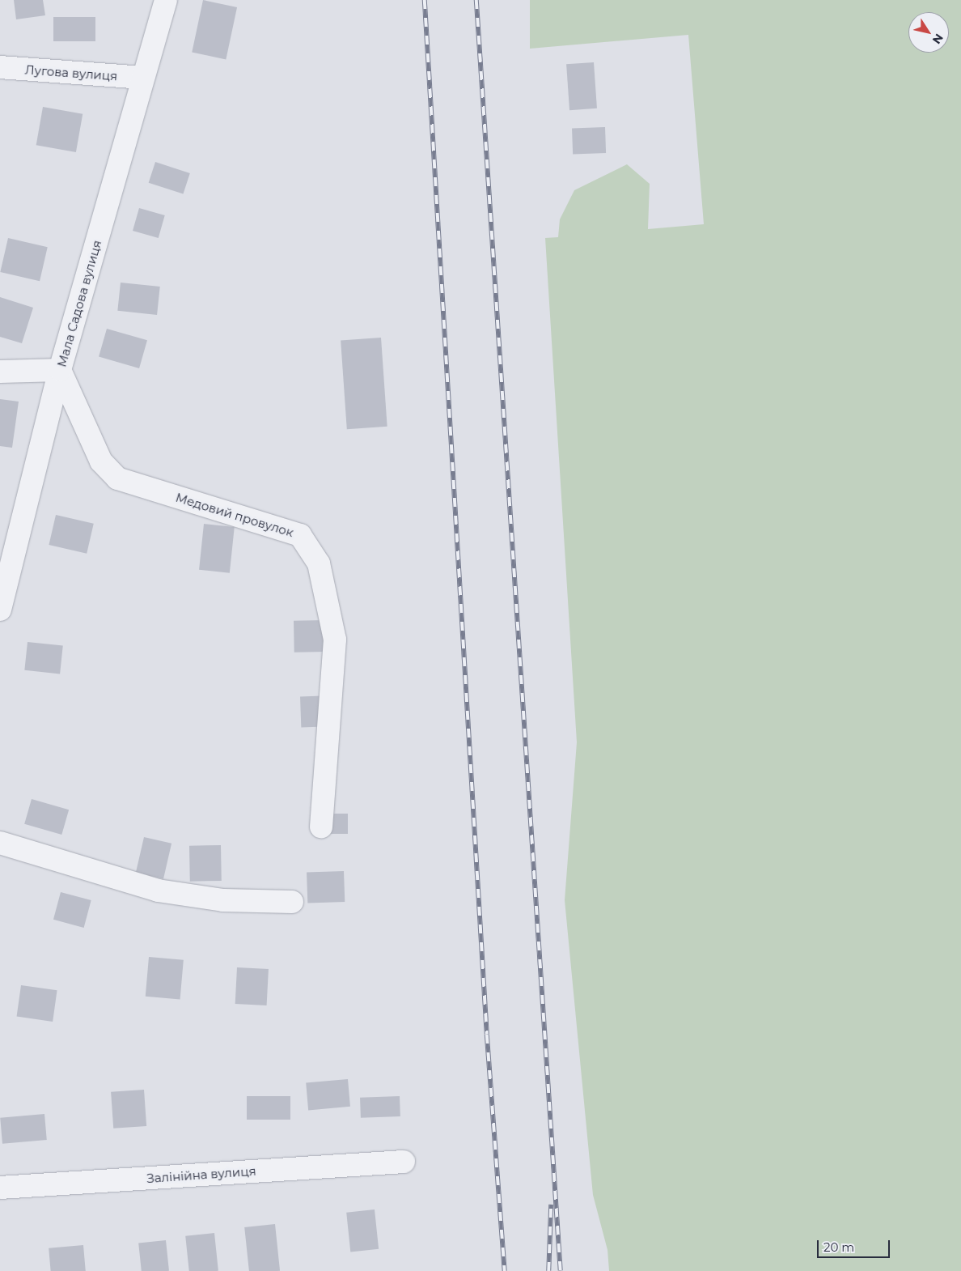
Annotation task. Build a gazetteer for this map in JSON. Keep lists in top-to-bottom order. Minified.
{"streets":{"street":["Лугова вулиця","Мала Садова вулиця","Медовий провулок","Залінійна вулиця"]},"crossings":[["Лугова вулиця","Мала Садова вулиця"],["Мала Садова вулиця","Медовий провулок"]],"scale_bar":"20 m","north":"bottom right"}
